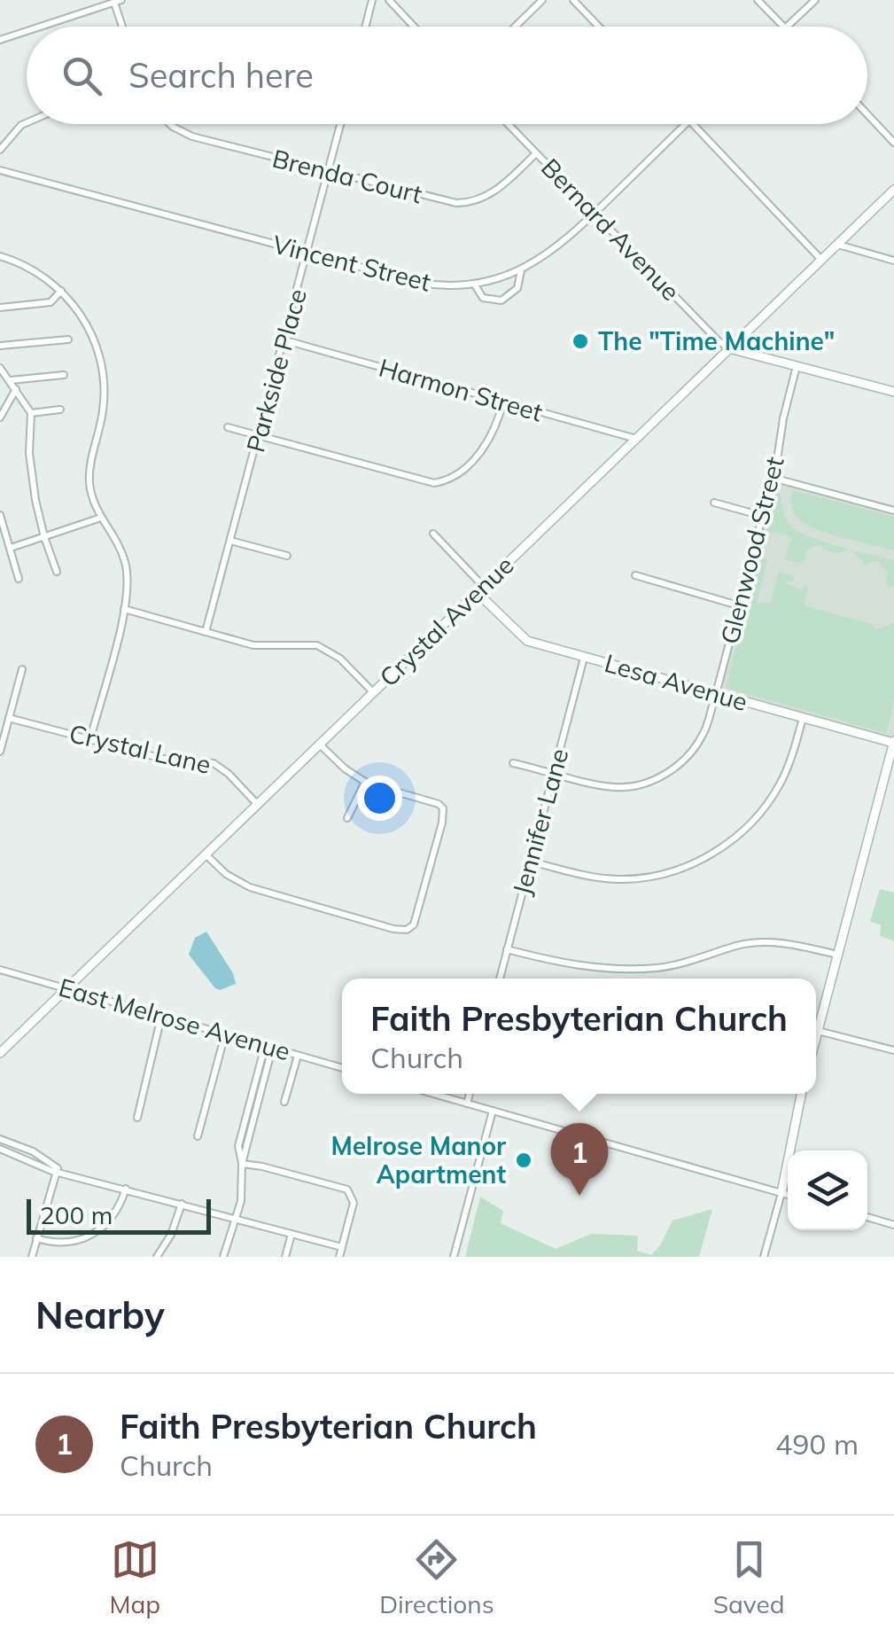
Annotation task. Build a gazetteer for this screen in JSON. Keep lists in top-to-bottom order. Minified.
{"streets":{"street":["Brenda Court","Bernard Avenue","Vincent Street","Parkside Place","Harmon Street","Glenwood Street","Crystal Avenue","Lesa Avenue","Crystal Lane","Jennifer Lane","East Melrose Avenue"]},"crossings":[["Brenda Court","Bernard Avenue"],["Brenda Court","Parkside Place"],["Bernard Avenue","Vincent Street"],["Bernard Avenue","Crystal Avenue"],["Vincent Street","Parkside Place"],["Parkside Place","Harmon Street"],["Harmon Street","Crystal Avenue"],["Glenwood Street","Lesa Avenue"],["Glenwood Street","Jennifer Lane"],["Crystal Avenue","Lesa Avenue"],["Crystal Avenue","Crystal Lane"],["Crystal Avenue","East Melrose Avenue"],["Lesa Avenue","Jennifer Lane"]],"places":["The \"Time Machine\"","Melrose Manor Apartment"],"scale_bar":"200 m","page":{"search":"Search here","popup":["Faith Presbyterian Church","Church"],"pins":"1","scale":"200 m","heading":"Nearby","list":[{"mark":"1","name":"Faith Presbyterian Church","note":"Church","value":"490 m"}],"nav":["Map","Directions","Saved"]}}
